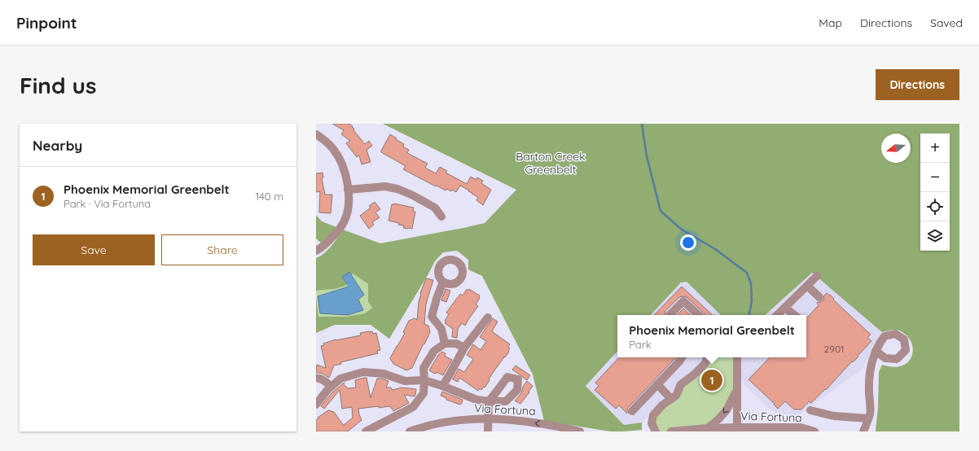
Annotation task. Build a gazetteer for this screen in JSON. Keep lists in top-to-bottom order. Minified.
{"streets":{"street":["Via Fortuna"]},"parks":["Barton Creek Greenbelt"],"house_numbers":["2901"],"north":"left","page":{"header":"Pinpoint","nav":["Map","Directions","Saved"],"buttons":["Directions",["Save","Share"]],"title":"Find us","heading":"Nearby","map_buttons":["+","−"],"list":[{"mark":"1","name":"Phoenix Memorial Greenbelt","note":"Park · Via Fortuna","value":"140 m"}],"popup":["Phoenix Memorial Greenbelt","Park"],"pins":"1"}}
